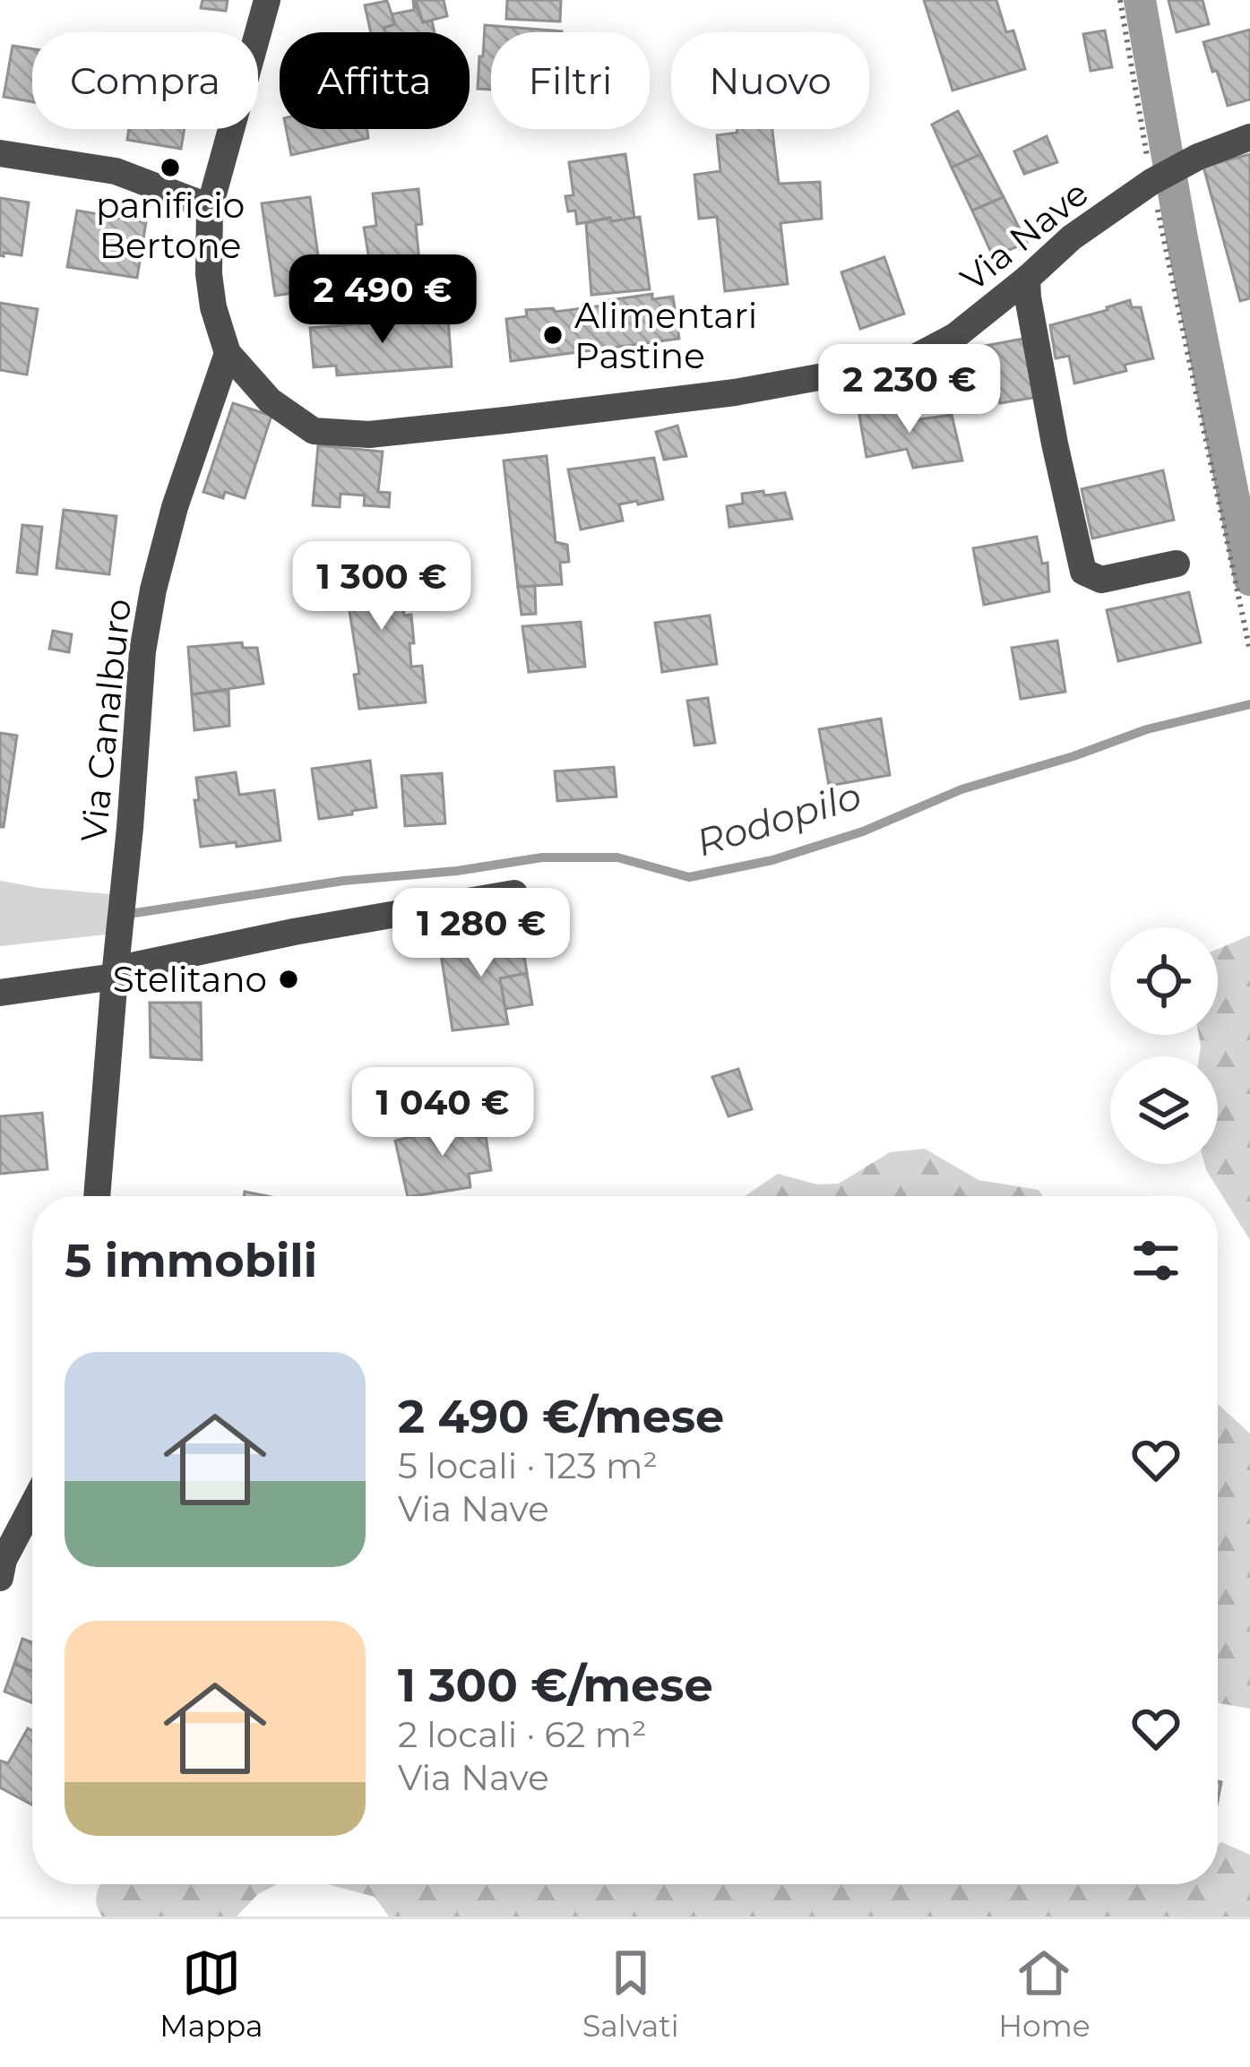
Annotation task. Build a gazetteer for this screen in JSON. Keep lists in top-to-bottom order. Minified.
{"streets":{"street":["Via Nave","Via Canalburo"]},"crossings":[["Via Nave","Via Canalburo"]],"water":["Rodopilo"],"places":["panificio Bertone","Alimentari Pastine","Stelitano"],"page":{"chip":["Compra","Affitta","Filtri","Nuovo"],"price":["2 490 €","2 230 €","1 300 €","1 280 €","1 040 €"],"heading":"5 immobili","list":[{"name":"2 490 €/mese","note":"5 locali · 123 m² · Via Nave"},{"name":"1 300 €/mese","note":"2 locali · 62 m² · Via Nave"}],"tabs":["Mappa","Salvati","Home"]}}
